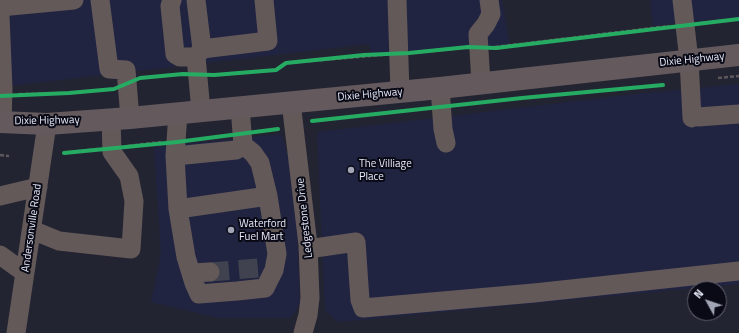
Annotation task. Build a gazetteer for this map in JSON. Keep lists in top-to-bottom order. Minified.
{"streets":{"main road":["Dixie Highway"],"street":["Ledgestone Drive","Andersonville Road"]},"crossings":[["Dixie Highway","Ledgestone Drive"],["Dixie Highway","Andersonville Road"]],"places":["The Villiage Place","Waterford Fuel Mart"],"north":"top left"}
